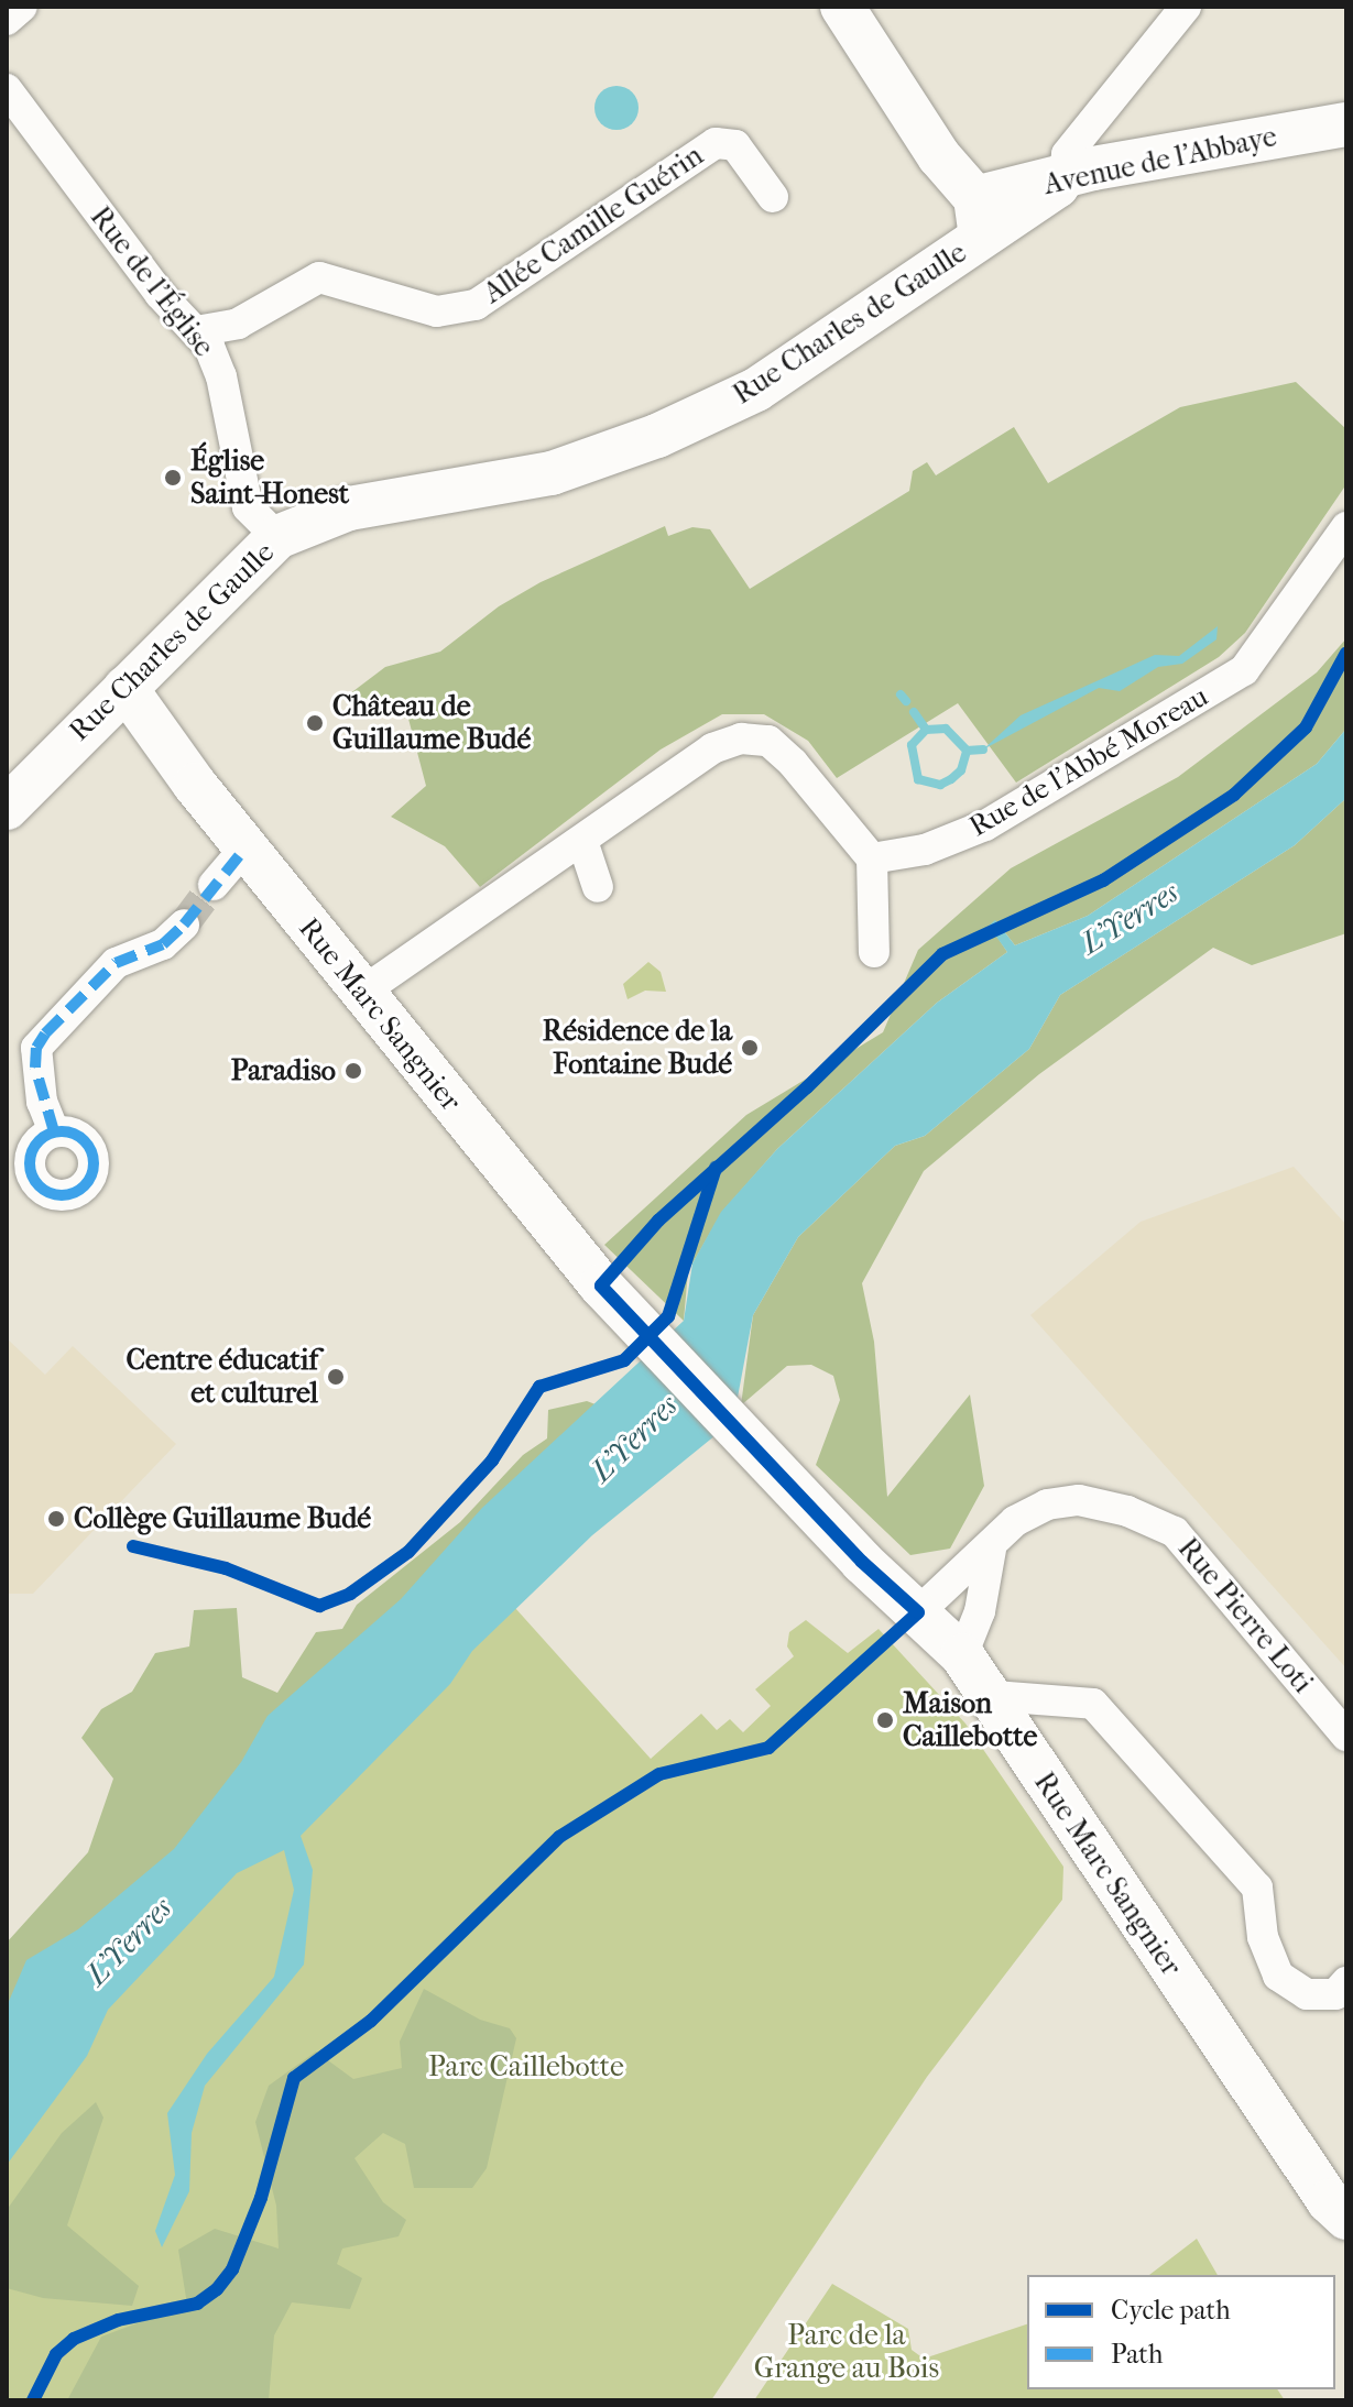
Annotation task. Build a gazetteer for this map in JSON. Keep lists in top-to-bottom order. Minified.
{"streets":{"street":["Avenue de l'Abbaye","Allée Camille Guérin","Rue de l'Église","Rue Charles de Gaulle","Rue de l'Abbé Moreau","Rue Marc Sangnier","Rue Pierre Loti"]},"crossings":[["Avenue de l'Abbaye","Rue Charles de Gaulle"],["Allée Camille Guérin","Rue de l'Église"],["Rue de l'Église","Rue Charles de Gaulle"],["Rue Charles de Gaulle","Rue Marc Sangnier"],["Rue Marc Sangnier","Rue Pierre Loti"]],"water":["L'Yerres"],"parks":["Parc Caillebotte","Parc de la Grange au Bois"],"places":["Église Saint-Honest","Château de Guillaume Budé","Résidence de la Fontaine Budé","Paradiso","Centre éducatif et culturel","Collège Guillaume Budé","Maison Caillebotte"],"legend":["Cycle path","Path"]}
